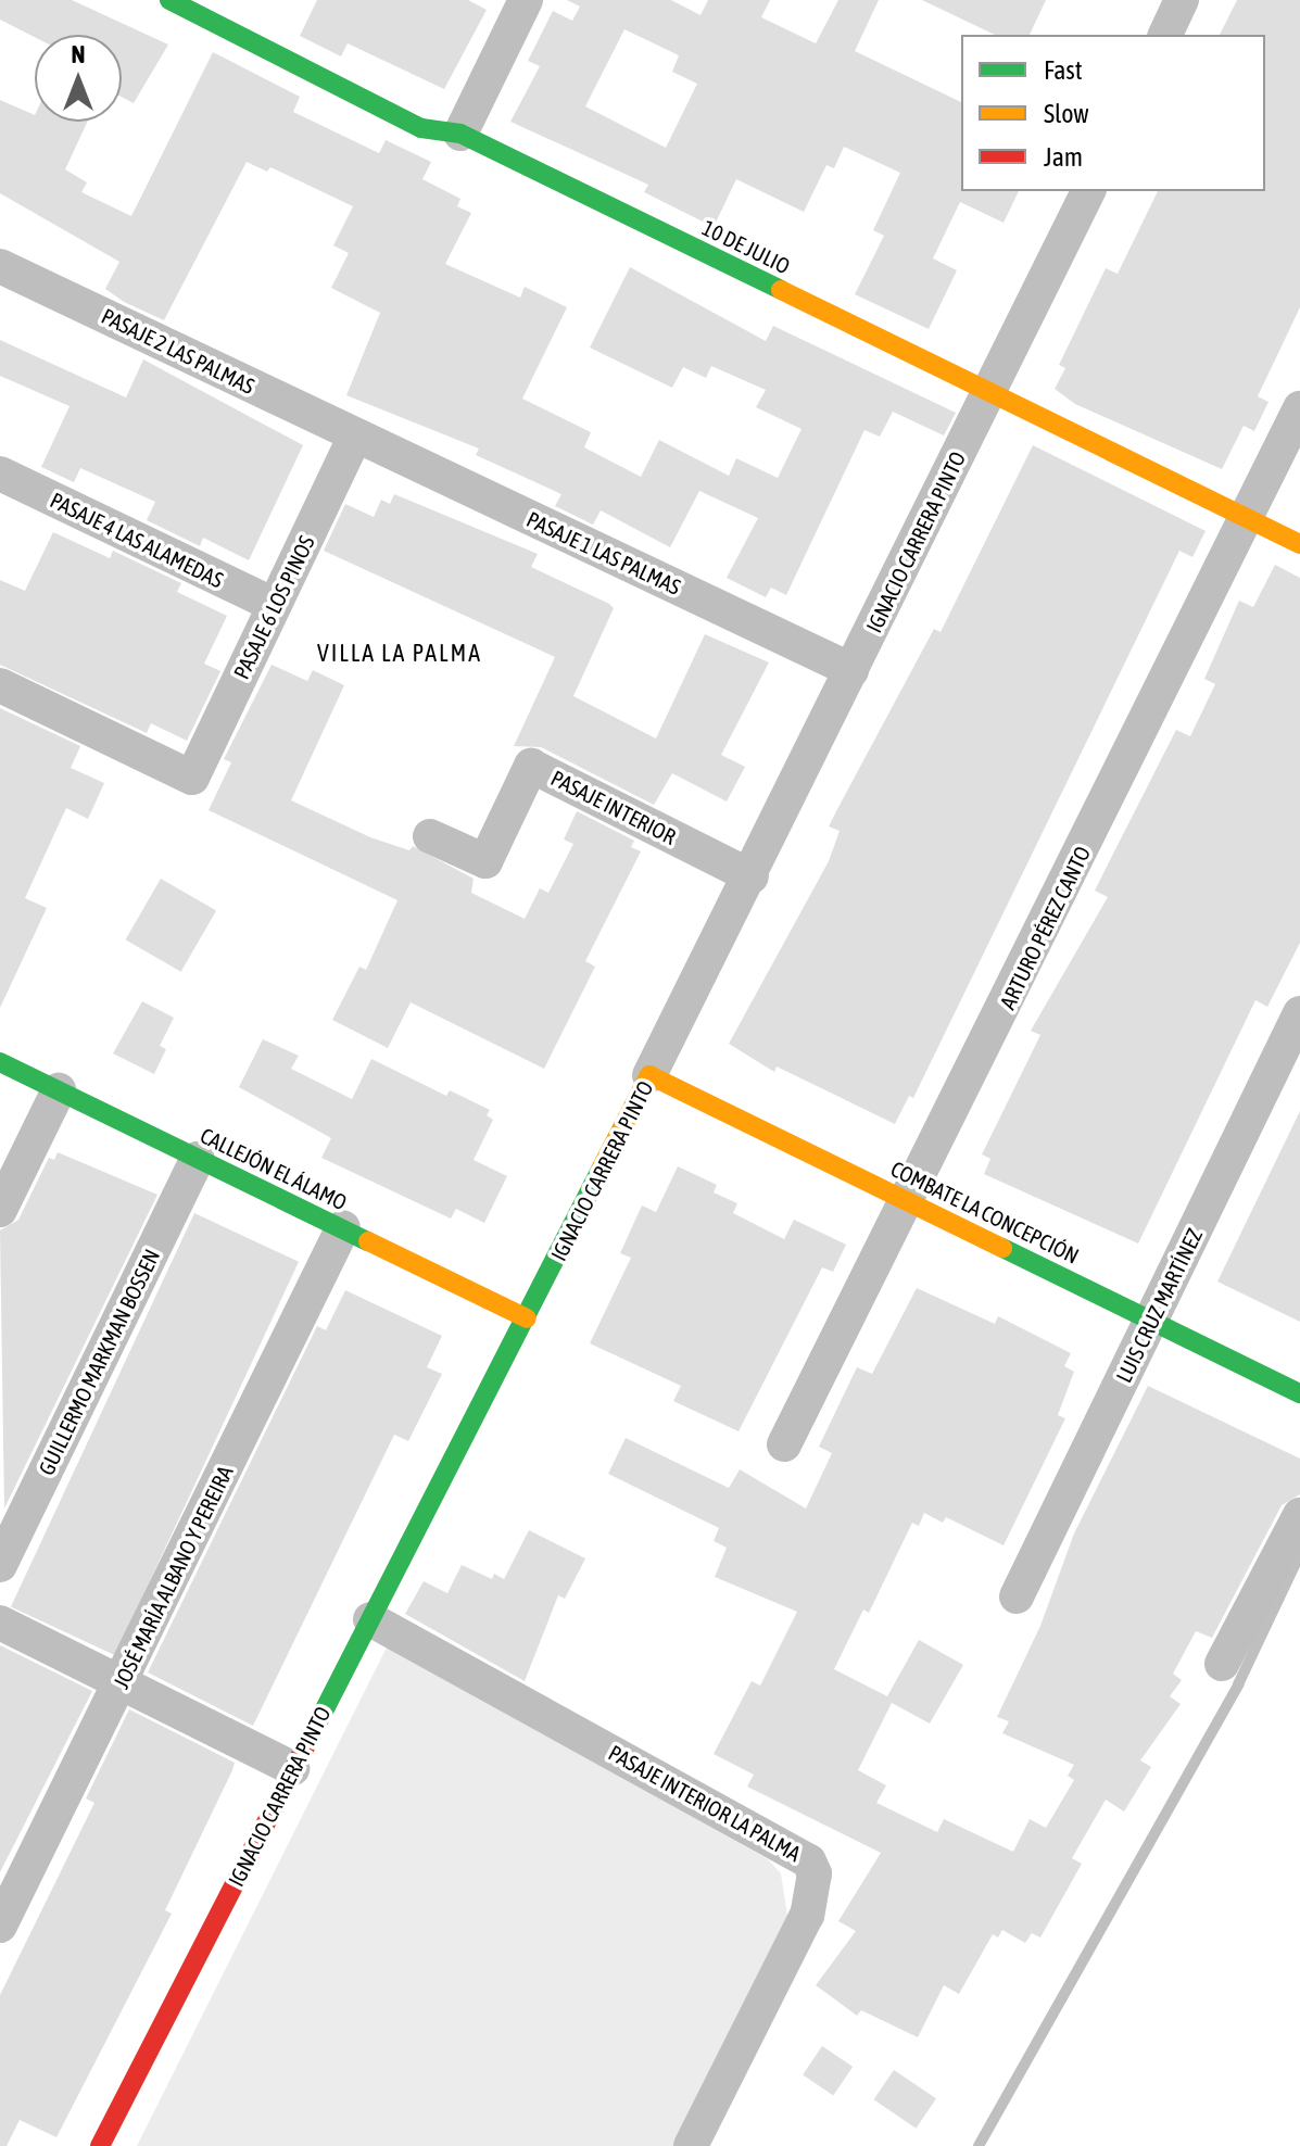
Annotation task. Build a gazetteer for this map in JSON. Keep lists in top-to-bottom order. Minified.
{"streets":{"street":["10 DE JULIO","PASAJE 2 LAS PALMAS","PASAJE 4 LAS ALAMEDAS","IGNACIO CARRERA PINTO","PASAJE 1 LAS PALMAS","PASAJE 6 LOS PINOS","PASAJE INTERIOR","ARTURO PÉREZ CANTO","CALLEJÓN EL ÁLAMO","COMBATE LA CONCEPCIÓN","LUIS CRUZ MARTÍNEZ","GUILLERMO MARKMAN BOSSEN","JOSÉ MARÍA ALBANO Y PEREIRA","PASAJE INTERIOR LA PALMA"]},"crossings":[["10 DE JULIO","IGNACIO CARRERA PINTO"],["10 DE JULIO","ARTURO PÉREZ CANTO"],["PASAJE 2 LAS PALMAS","PASAJE 1 LAS PALMAS"],["PASAJE 2 LAS PALMAS","PASAJE 6 LOS PINOS"],["PASAJE 4 LAS ALAMEDAS","PASAJE 6 LOS PINOS"],["IGNACIO CARRERA PINTO","PASAJE 1 LAS PALMAS"],["IGNACIO CARRERA PINTO","PASAJE INTERIOR"],["IGNACIO CARRERA PINTO","CALLEJÓN EL ÁLAMO"],["IGNACIO CARRERA PINTO","COMBATE LA CONCEPCIÓN"],["IGNACIO CARRERA PINTO","PASAJE INTERIOR LA PALMA"],["PASAJE 1 LAS PALMAS","PASAJE 6 LOS PINOS"],["ARTURO PÉREZ CANTO","COMBATE LA CONCEPCIÓN"],["CALLEJÓN EL ÁLAMO","GUILLERMO MARKMAN BOSSEN"],["CALLEJÓN EL ÁLAMO","JOSÉ MARÍA ALBANO Y PEREIRA"],["COMBATE LA CONCEPCIÓN","LUIS CRUZ MARTÍNEZ"]],"districts":["VILLA LA PALMA"],"legend":["Fast","Slow","Jam"],"north":"top"}
